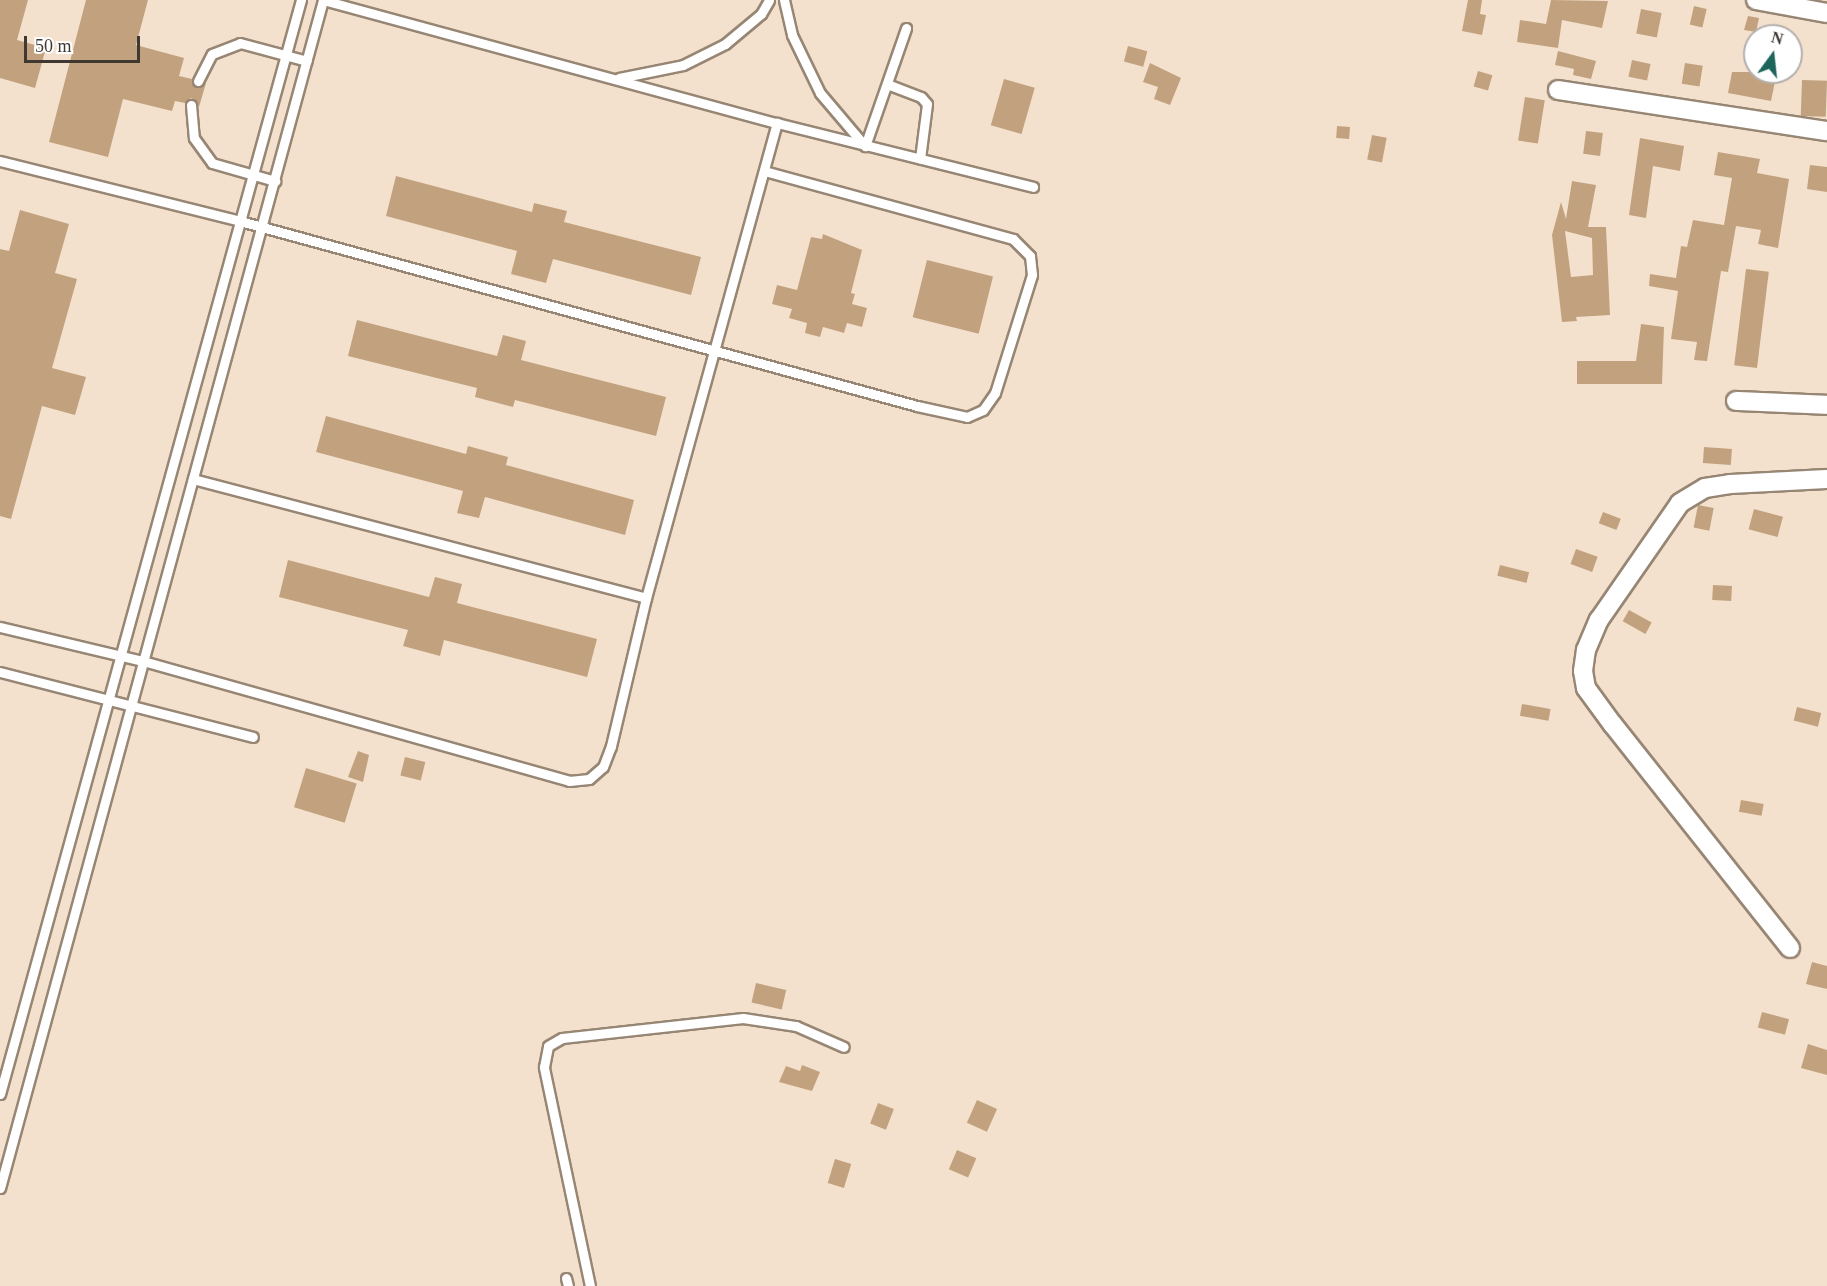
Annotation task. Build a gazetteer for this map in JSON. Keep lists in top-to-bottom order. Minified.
{"scale_bar":"50 m","north":"top"}
